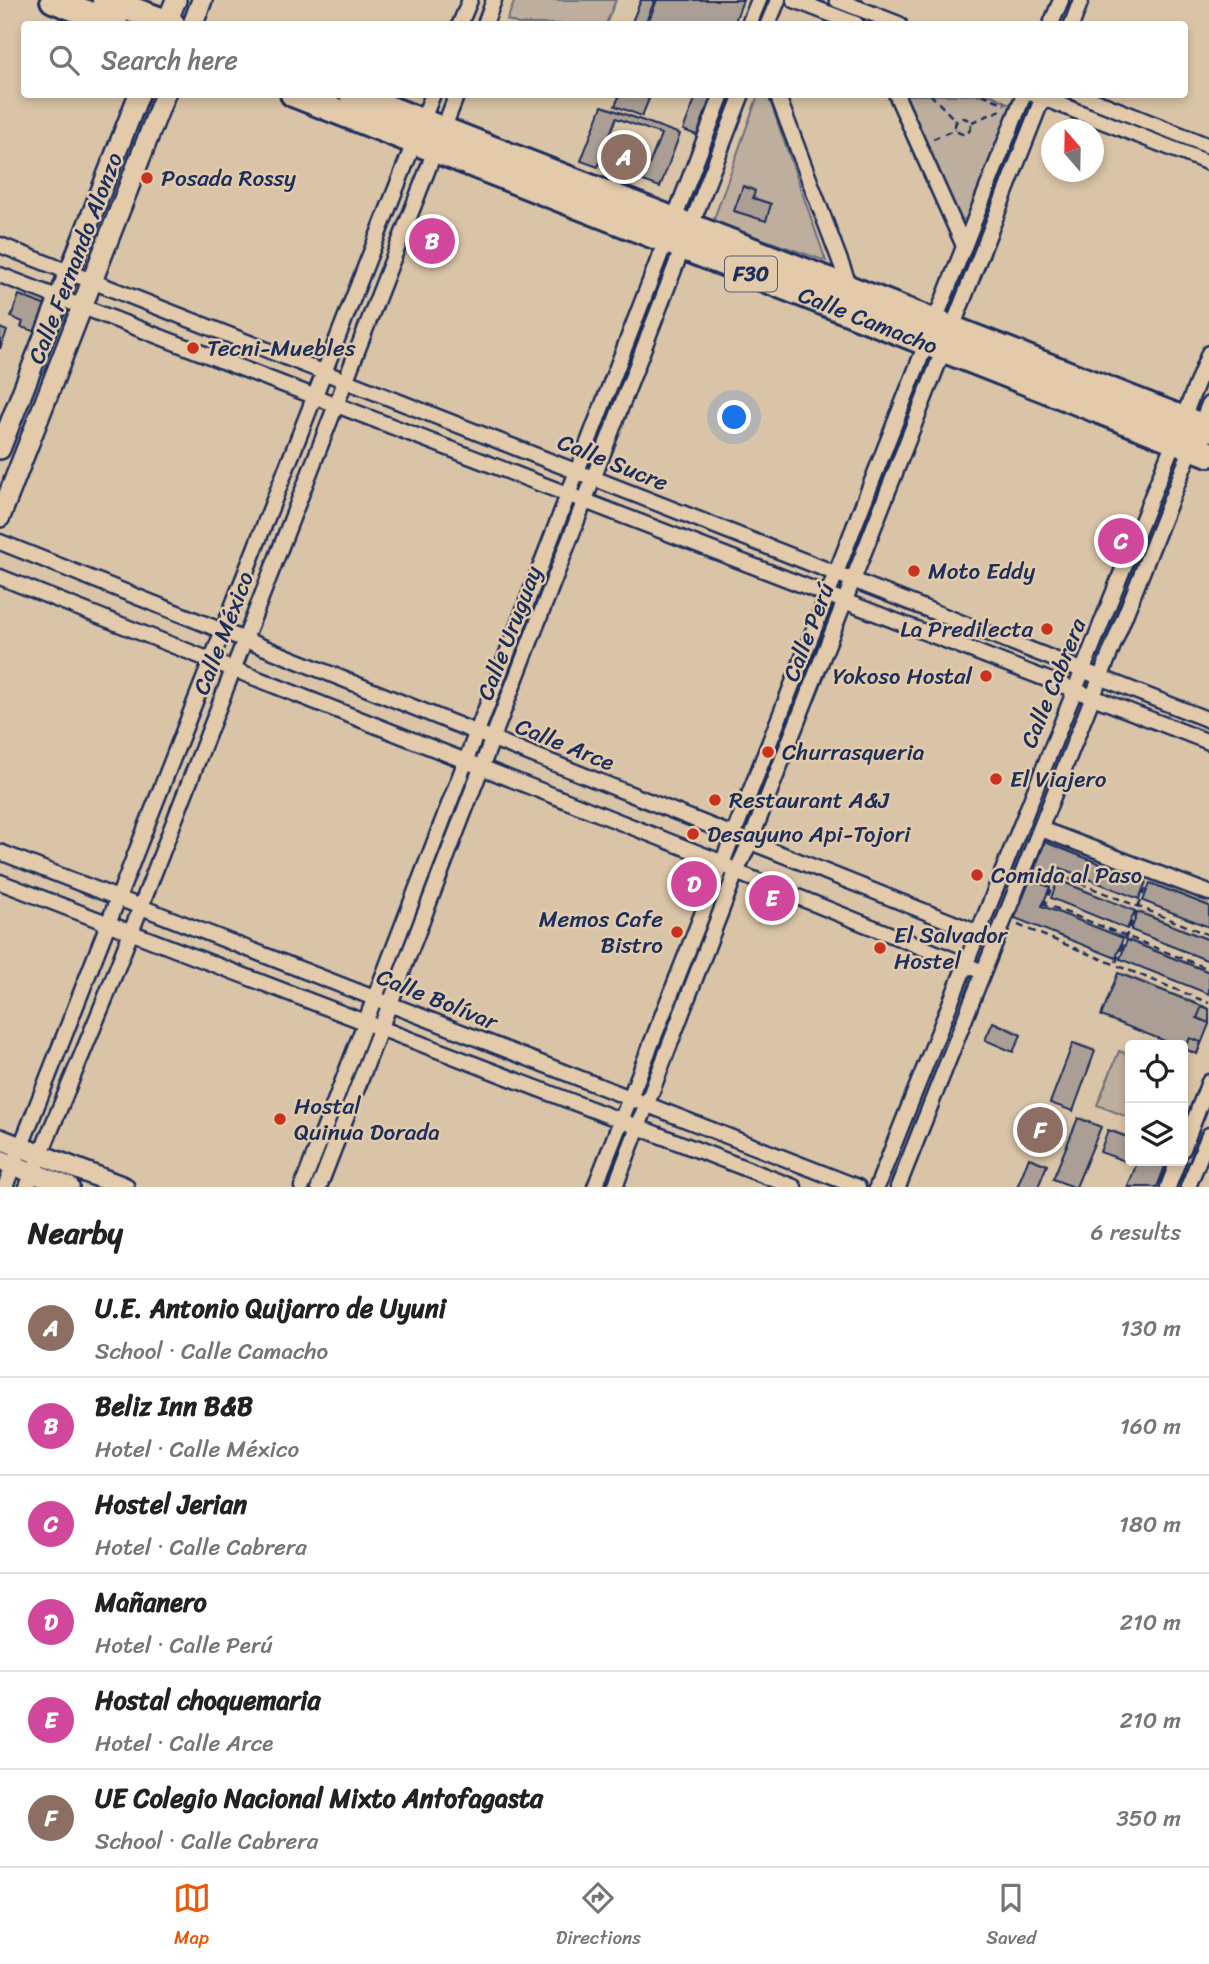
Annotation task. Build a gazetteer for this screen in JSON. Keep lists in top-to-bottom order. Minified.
{"streets":{"highway":["F30","Calle Camacho"],"main road":["Calle Fernando Alonzo"],"street":["Calle Sucre","Calle Perú","Calle México","Calle Uruguay","Calle Cabrera","Calle Arce","Calle Bolívar"]},"crossings":[["Calle Fernando Alonzo","Calle Sucre"],["Calle Camacho","Calle Perú"],["Calle Camacho","Calle México"],["Calle Camacho","Calle Uruguay"],["Calle Camacho","Calle Cabrera"],["Calle Sucre","Calle Perú"],["Calle Sucre","Calle México"],["Calle Sucre","Calle Uruguay"],["Calle Sucre","Calle Cabrera"],["Calle Perú","Calle Arce"],["Calle Perú","Calle Bolívar"],["Calle México","Calle Arce"],["Calle México","Calle Bolívar"],["Calle Uruguay","Calle Arce"],["Calle Uruguay","Calle Bolívar"],["Calle Cabrera","Calle Arce"]],"places":["Posada Rossy","Tecni-Muebles","Moto Eddy","La Predilecta","Yokoso Hostal","Churrasqueria","El Viajero","Restaurant A&J","Desayuno Api-Tojori","Comida al Paso","Memos Cafe Bistro","El Salvador Hostel","Hostal Quinua Dorada"],"north":"top","page":{"search":"Search here","pins":["A","B","C","D","E","F"],"heading":["Nearby","6 results"],"list":[{"mark":"A","name":"U.E. Antonio Quijarro de Uyuni","note":"School · Calle Camacho","value":"130 m"},{"mark":"B","name":"Beliz Inn B&B","note":"Hotel · Calle México","value":"160 m"},{"mark":"C","name":"Hostel Jerian","note":"Hotel · Calle Cabrera","value":"180 m"},{"mark":"D","name":"Mañanero","note":"Hotel · Calle Perú","value":"210 m"},{"mark":"E","name":"Hostal choquemaria","note":"Hotel · Calle Arce","value":"210 m"},{"mark":"F","name":"UE Colegio Nacional Mixto Antofagasta","note":"School · Calle Cabrera","value":"350 m"}],"nav":["Map","Directions","Saved"]}}
